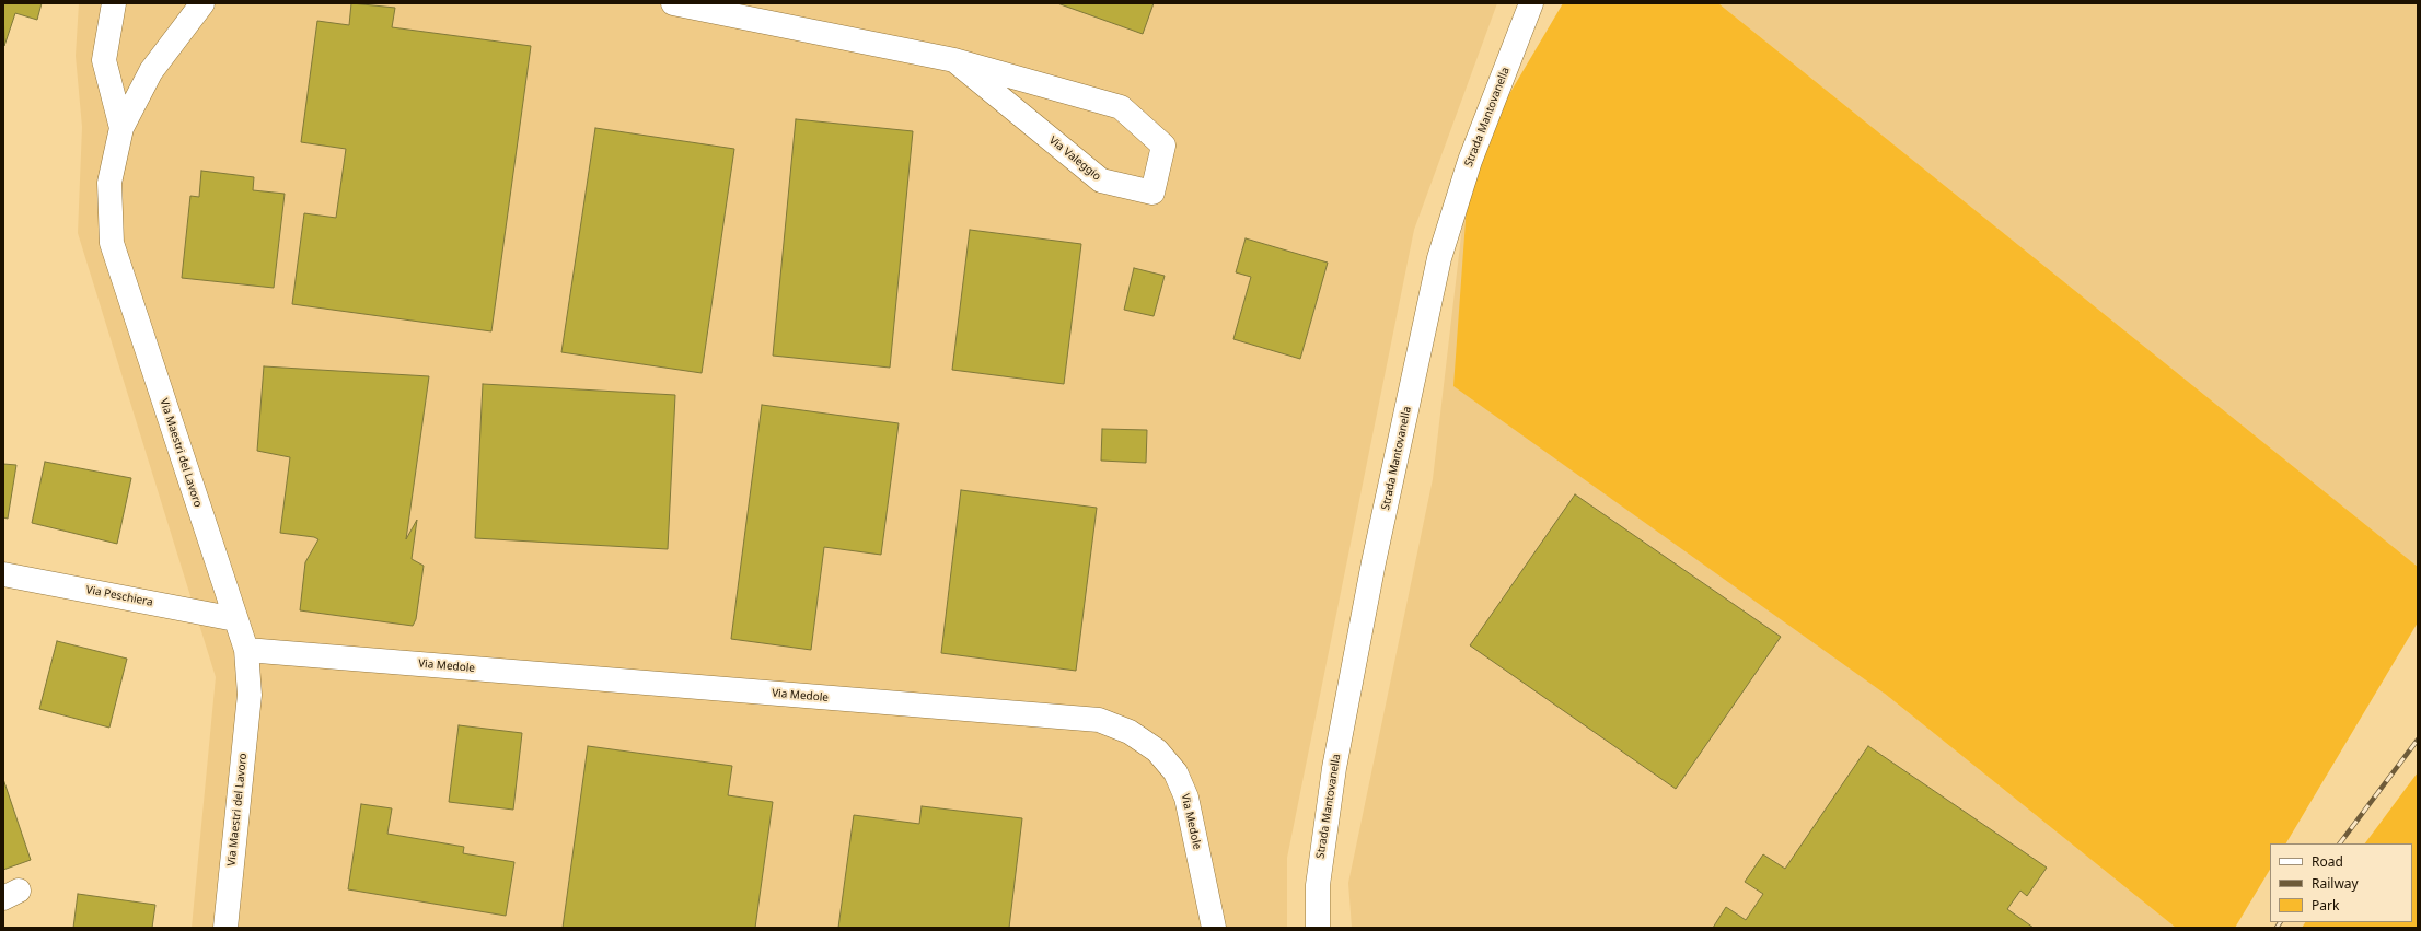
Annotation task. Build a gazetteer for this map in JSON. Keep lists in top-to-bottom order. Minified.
{"streets":{"street":["Strada Mantovanella","Via Valeggio","Via Maestri del Lavoro","Via Peschiera","Via Medole"]},"crossings":[["Via Maestri del Lavoro","Via Peschiera"],["Via Maestri del Lavoro","Via Medole"]],"legend":["Road","Railway","Park"]}
